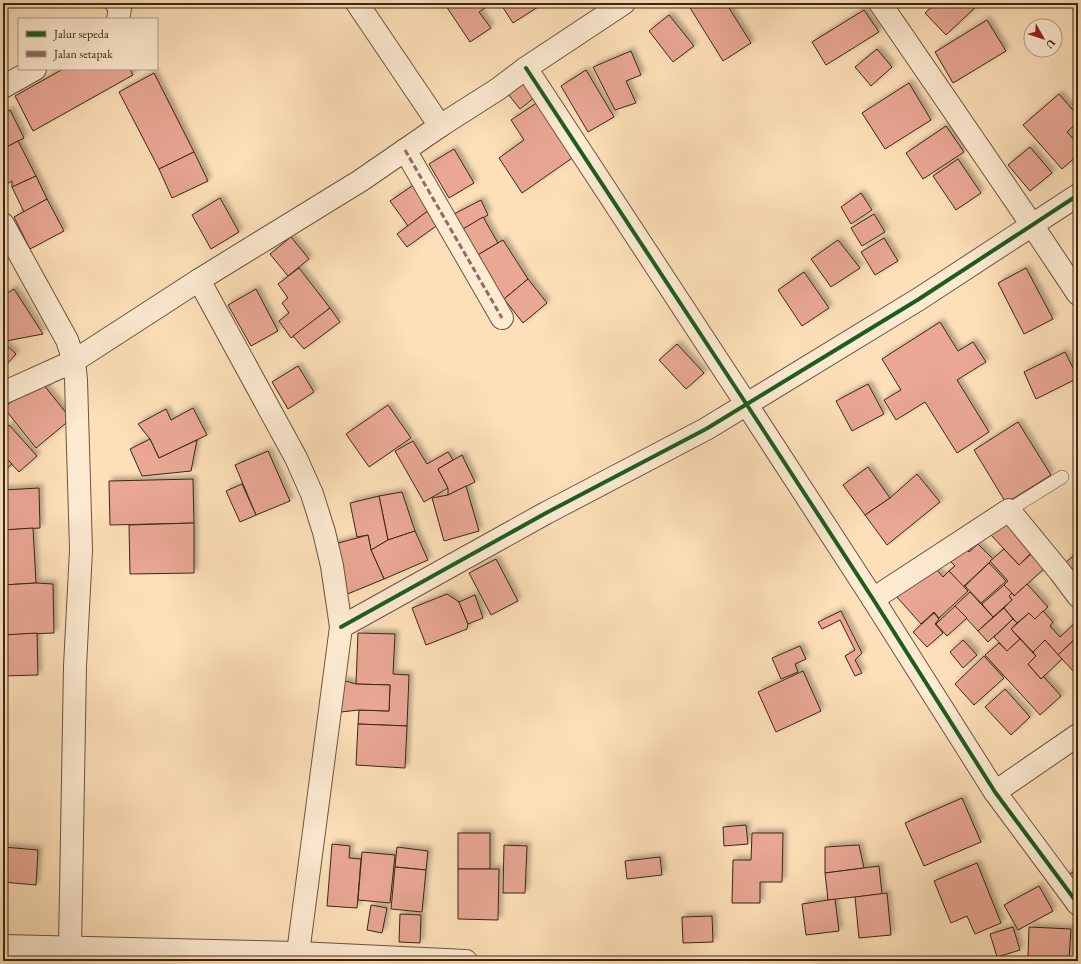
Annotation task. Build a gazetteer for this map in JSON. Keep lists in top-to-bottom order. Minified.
{"legend":["Jalur sepeda","Jalan setapak"],"north":"bottom right"}
